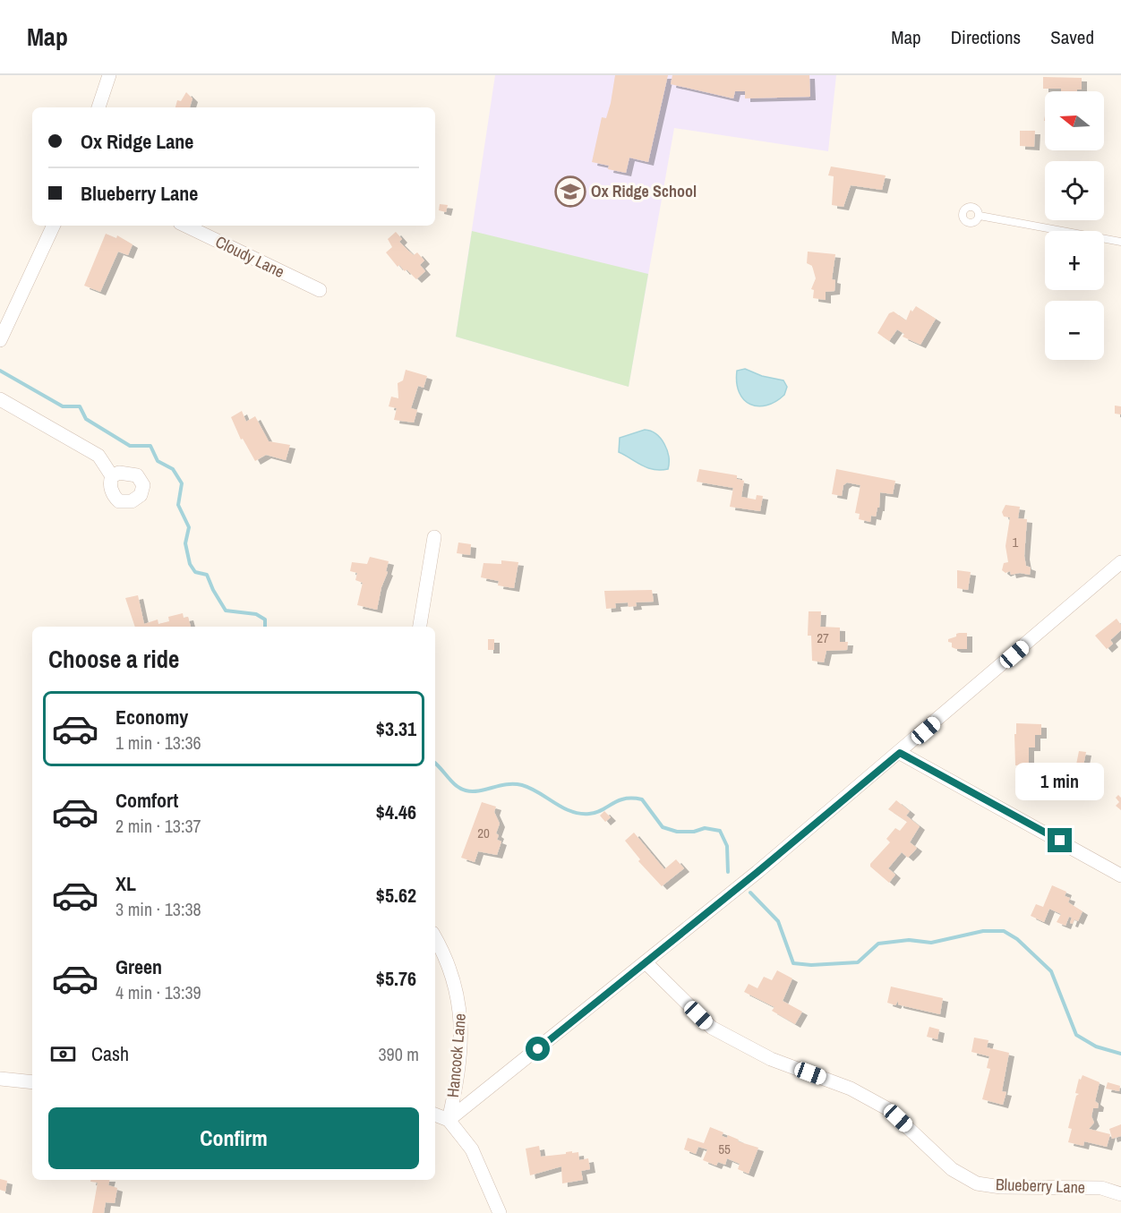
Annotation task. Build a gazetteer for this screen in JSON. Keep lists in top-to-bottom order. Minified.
{"streets":{"street":["Cloudy Lane","Hancock Lane","Blueberry Lane"]},"places":{"school or university":["Ox Ridge School"]},"house_numbers":["1","27","20","55"],"north":"left","page":{"header":"Map","nav":["Map","Directions","Saved"],"map_buttons":["+","−"],"banner":["Ox Ridge Lane","Blueberry Lane"],"heading":"Choose a ride","list":[{"name":"Economy","note":"1 min · 13:36","value":"$3.31"},{"name":"Comfort","note":"2 min · 13:37","value":"$4.46"},{"name":"XL","note":"3 min · 13:38","value":"$5.62"},{"name":"Green","note":"4 min · 13:39","value":"$5.76"}],"bubble":"1 min","pay":["Cash","390 m"],"buttons":"Confirm"}}
